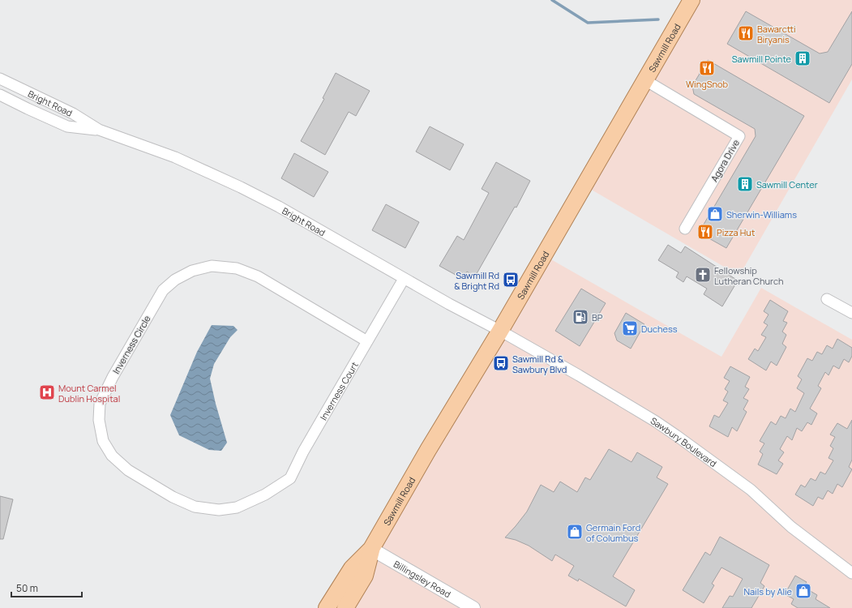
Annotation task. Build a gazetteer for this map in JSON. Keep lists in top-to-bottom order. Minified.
{"streets":{"main road":["Sawmill Road"],"street":["Bright Road","Agora Drive","Inverness Circle","Inverness Court","Sawbury Boulevard","Billingsley Road"]},"crossings":[["Sawmill Road","Bright Road"],["Sawmill Road","Agora Drive"],["Sawmill Road","Sawbury Boulevard"],["Sawmill Road","Billingsley Road"],["Bright Road","Inverness Court"],["Bright Road","Sawbury Boulevard"],["Inverness Circle","Inverness Court"]],"places":{"restaurant":["Bawarctti Biryanis","WingSnob","Pizza Hut"],"building":["Sawmill Pointe","Sawmill Center"],"shop":["Sherwin-Williams","Germain Ford of Columbus","Nails by Alie"],"church":["Fellowship Lutheran Church"],"bus stop":["Sawmill Rd & Bright Rd","Sawmill Rd & Sawbury Blvd"],"fuel station":["BP"],"supermarket":["Duchess"],"hospital":["Mount Carmel Dublin Hospital"]},"scale_bar":"50 m"}
